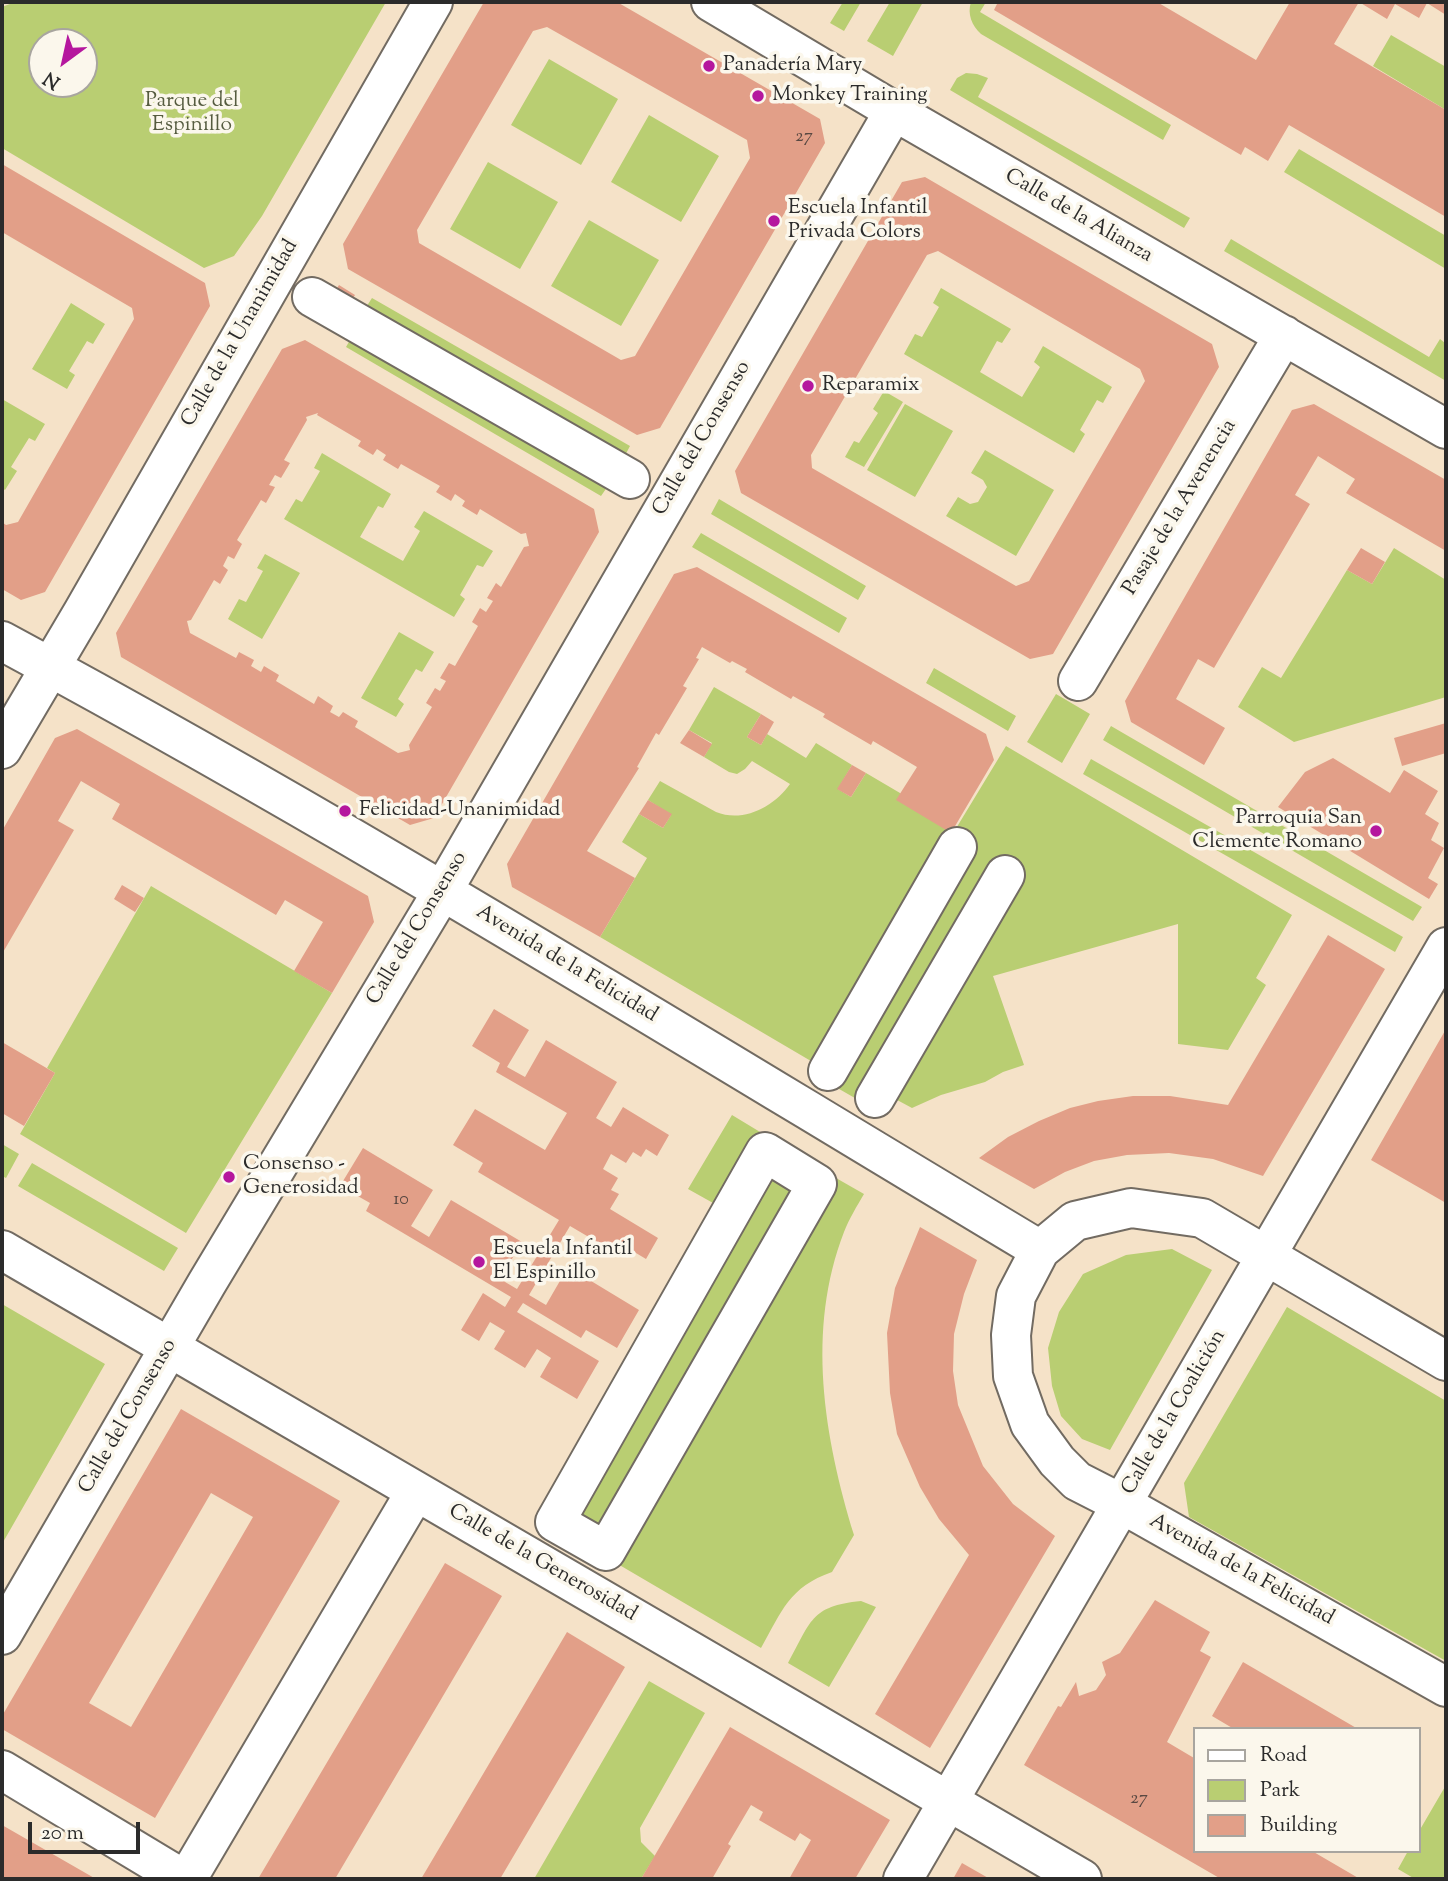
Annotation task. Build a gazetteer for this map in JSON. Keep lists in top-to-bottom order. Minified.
{"streets":{"street":["Calle de la Alianza","Calle de la Unanimidad","Calle del Consenso","Pasaje de la Avenencia","Avenida de la Felicidad","Calle de la Coalición","Calle de la Generosidad"]},"crossings":[["Calle de la Alianza","Calle del Consenso"],["Calle de la Alianza","Pasaje de la Avenencia"],["Calle de la Unanimidad","Avenida de la Felicidad"],["Calle del Consenso","Avenida de la Felicidad"],["Calle del Consenso","Calle de la Generosidad"],["Avenida de la Felicidad","Calle de la Coalición"],["Calle de la Coalición","Calle de la Generosidad"]],"parks":["Parque del Espinillo"],"places":["Panadería Mary","Monkey Training","Escuela Infantil Privada Colors","Reparamix","Felicidad-Unanimidad","Parroquia San Clemente Romano","Consenso - Generosidad","Escuela Infantil El Espinillo"],"house_numbers":["27","10","27"],"legend":["Road","Park","Building"],"scale_bar":"20 m","north":"bottom left"}
